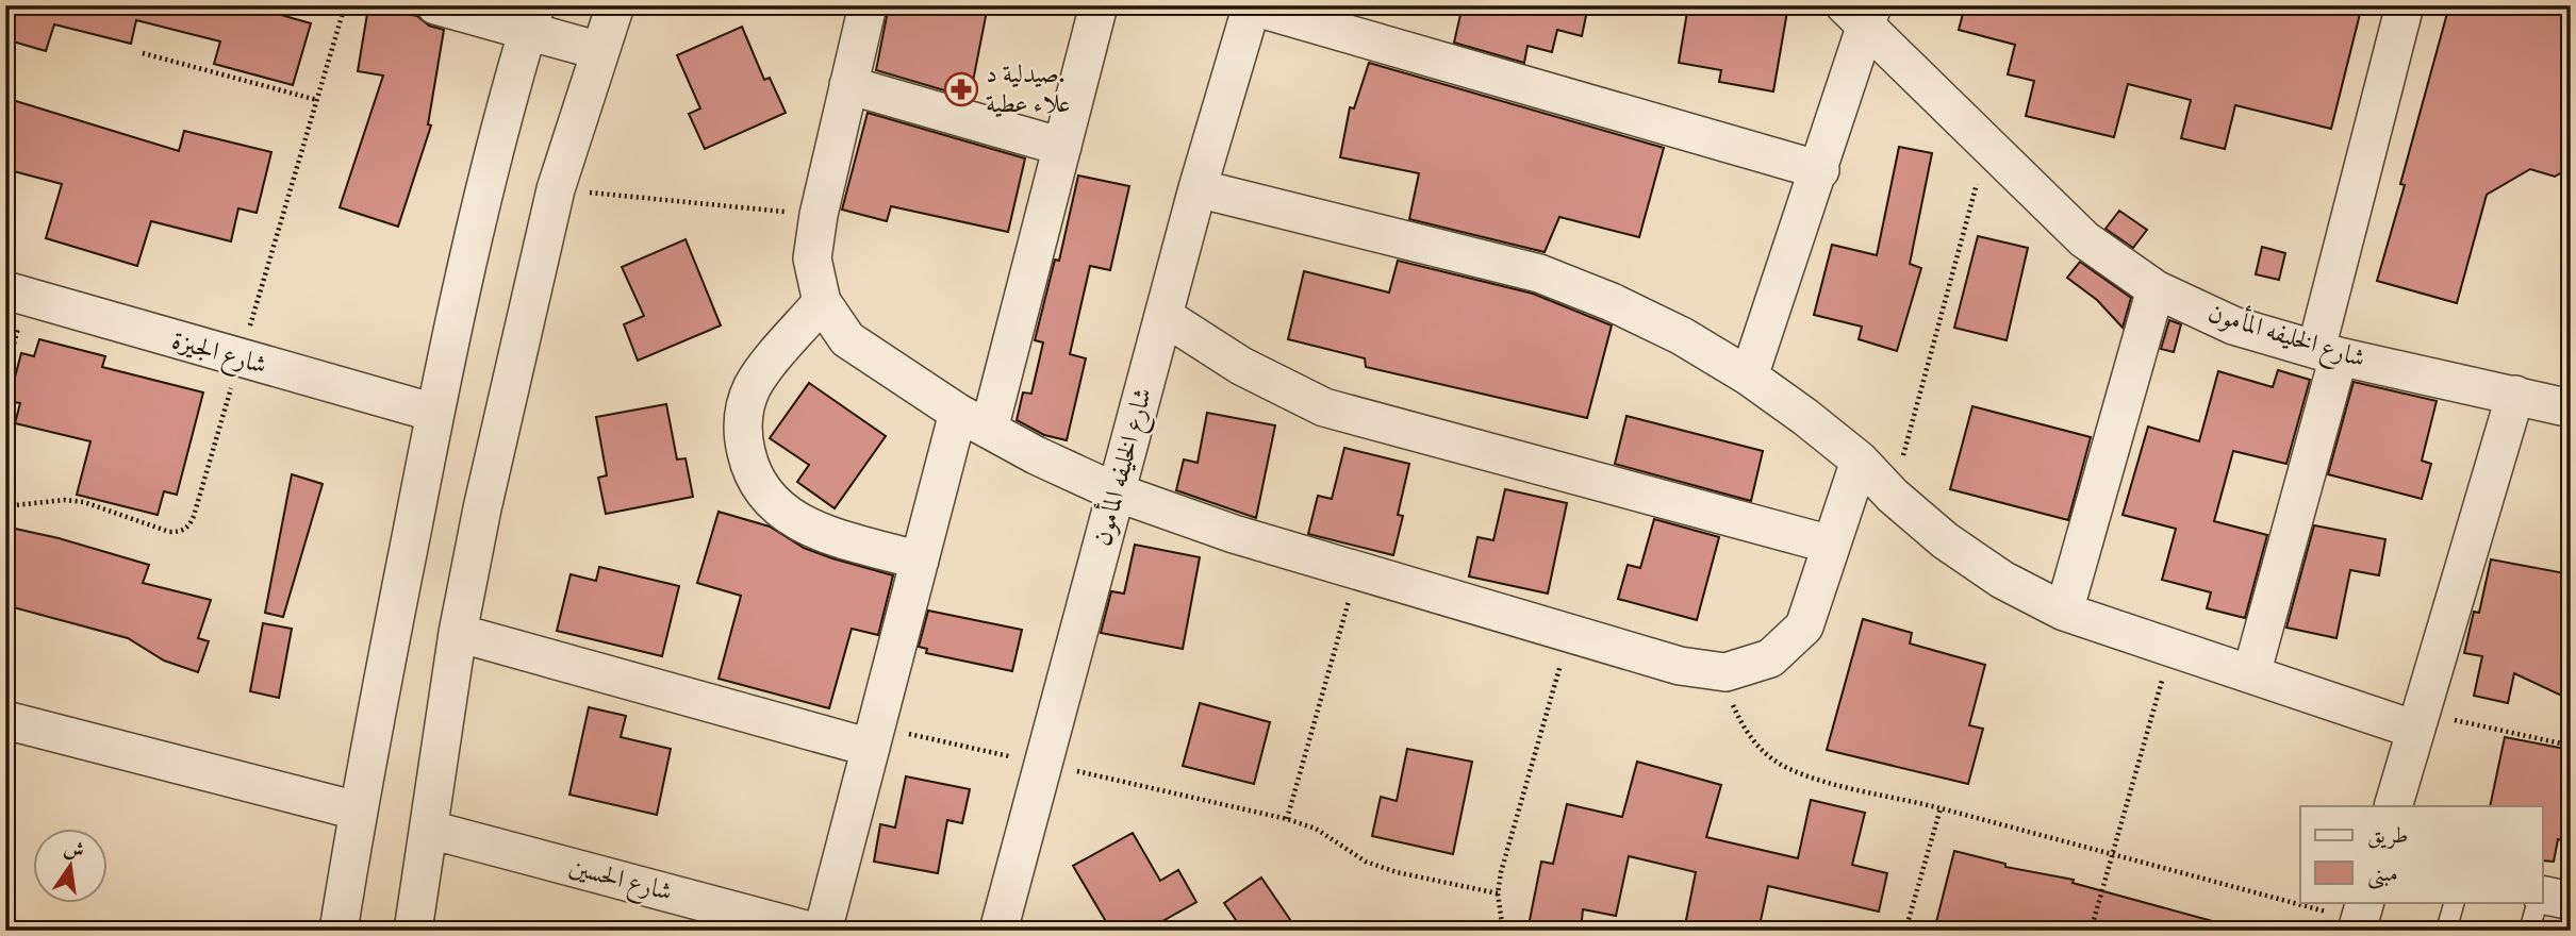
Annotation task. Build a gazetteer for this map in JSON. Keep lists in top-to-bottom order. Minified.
{"streets":{"street":["شارع الخليفه المأمون","شارع الجيزة","شارع الحسين"]},"places":{"pharmacy":["صيدلية د. علاء عطية"]},"legend":["طريق","مبنى"],"north":"top"}
